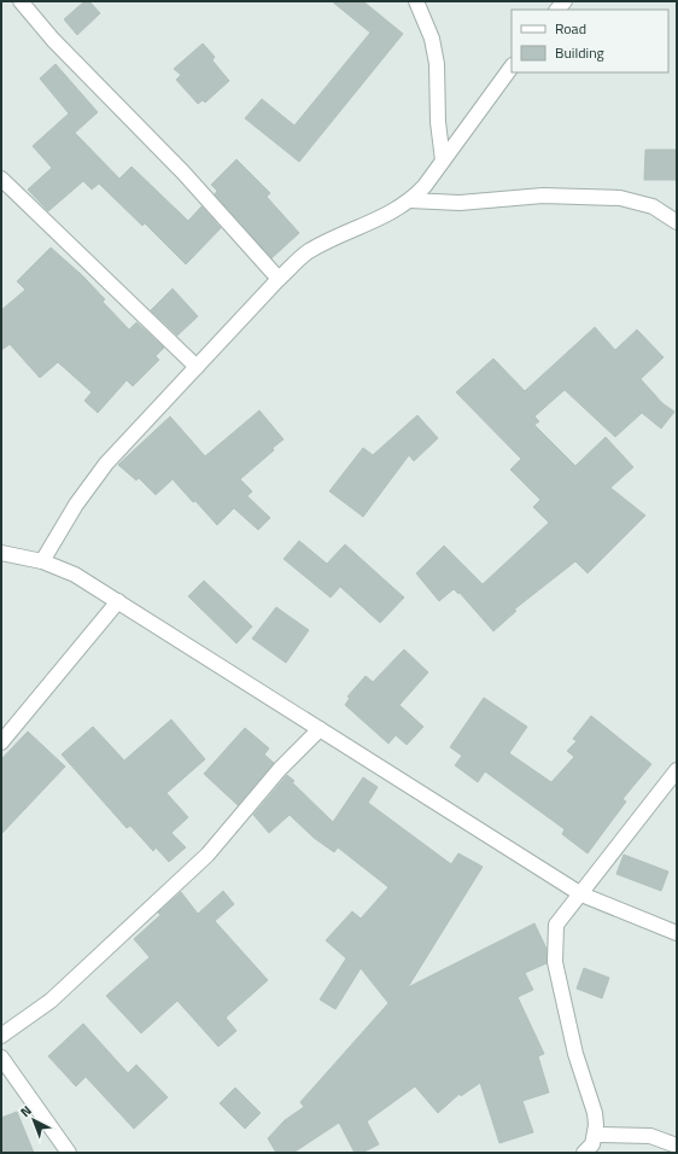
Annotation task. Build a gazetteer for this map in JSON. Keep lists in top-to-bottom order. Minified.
{"legend":["Road","Building"],"north":"top left"}
